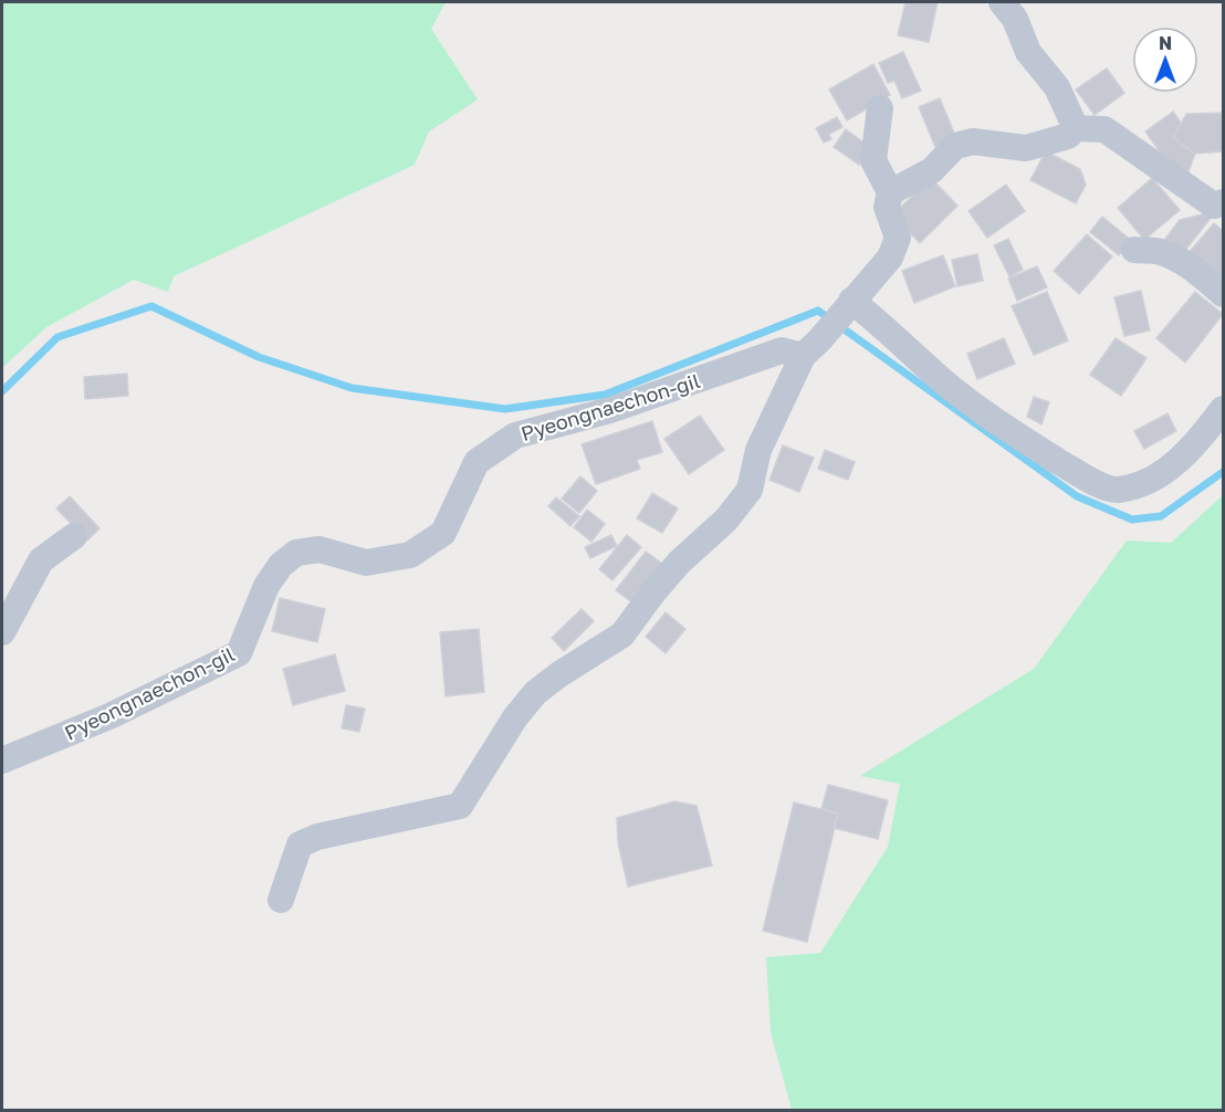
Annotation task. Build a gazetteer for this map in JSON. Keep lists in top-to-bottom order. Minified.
{"streets":{"street":["Pyeongnaechon-gil"]},"north":"top"}
